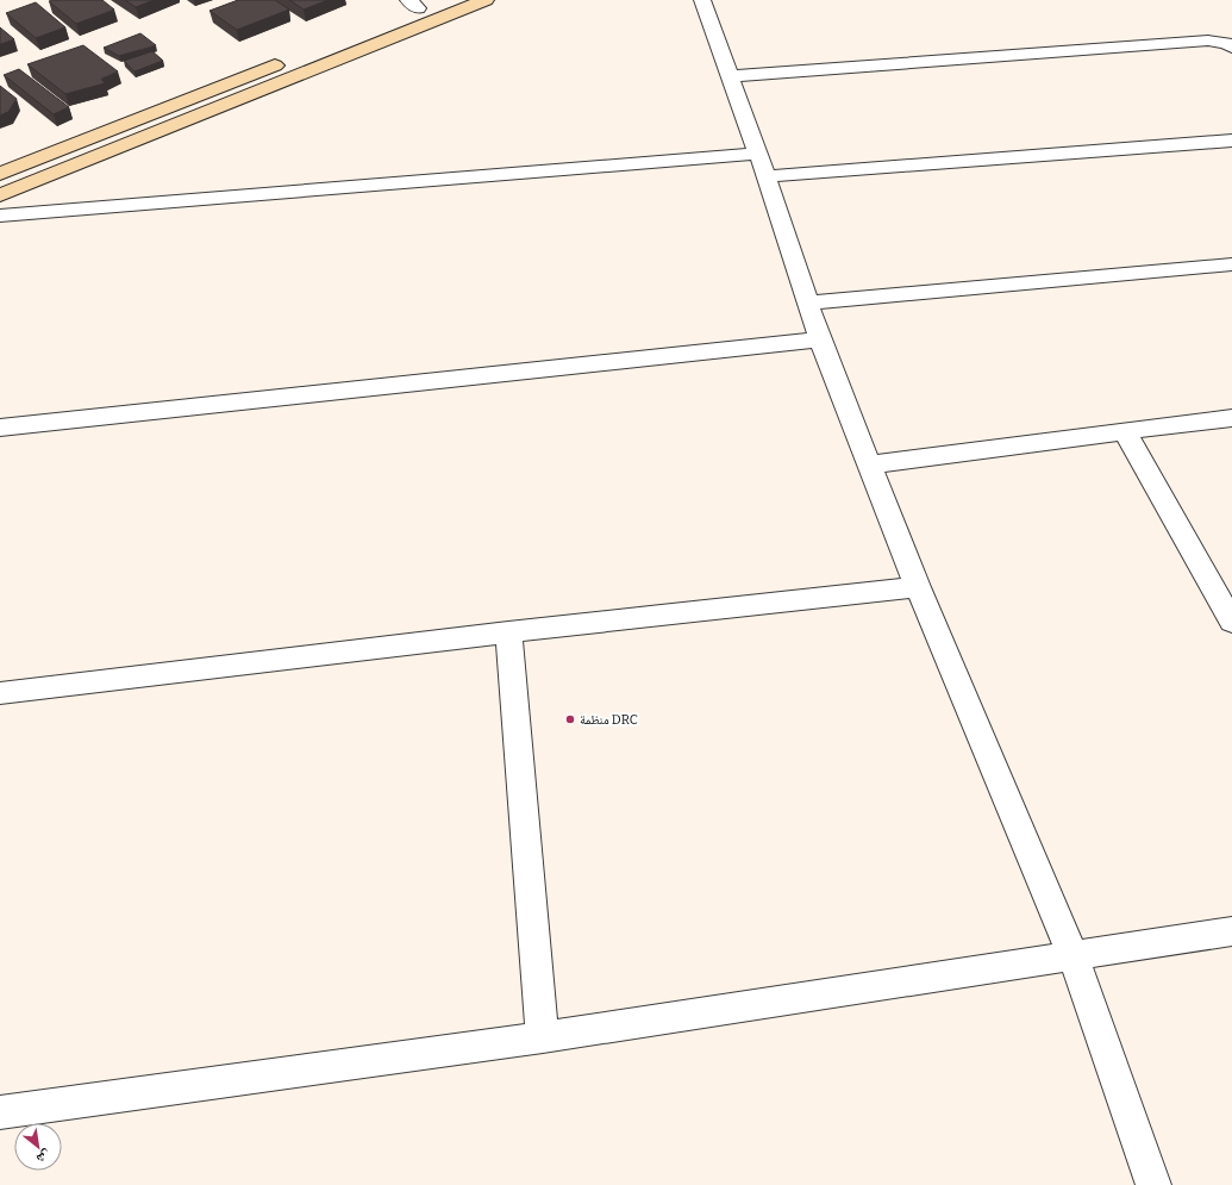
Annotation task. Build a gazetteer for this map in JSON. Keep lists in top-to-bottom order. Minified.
{"places":["منظمة DRC"],"north":"bottom right"}
